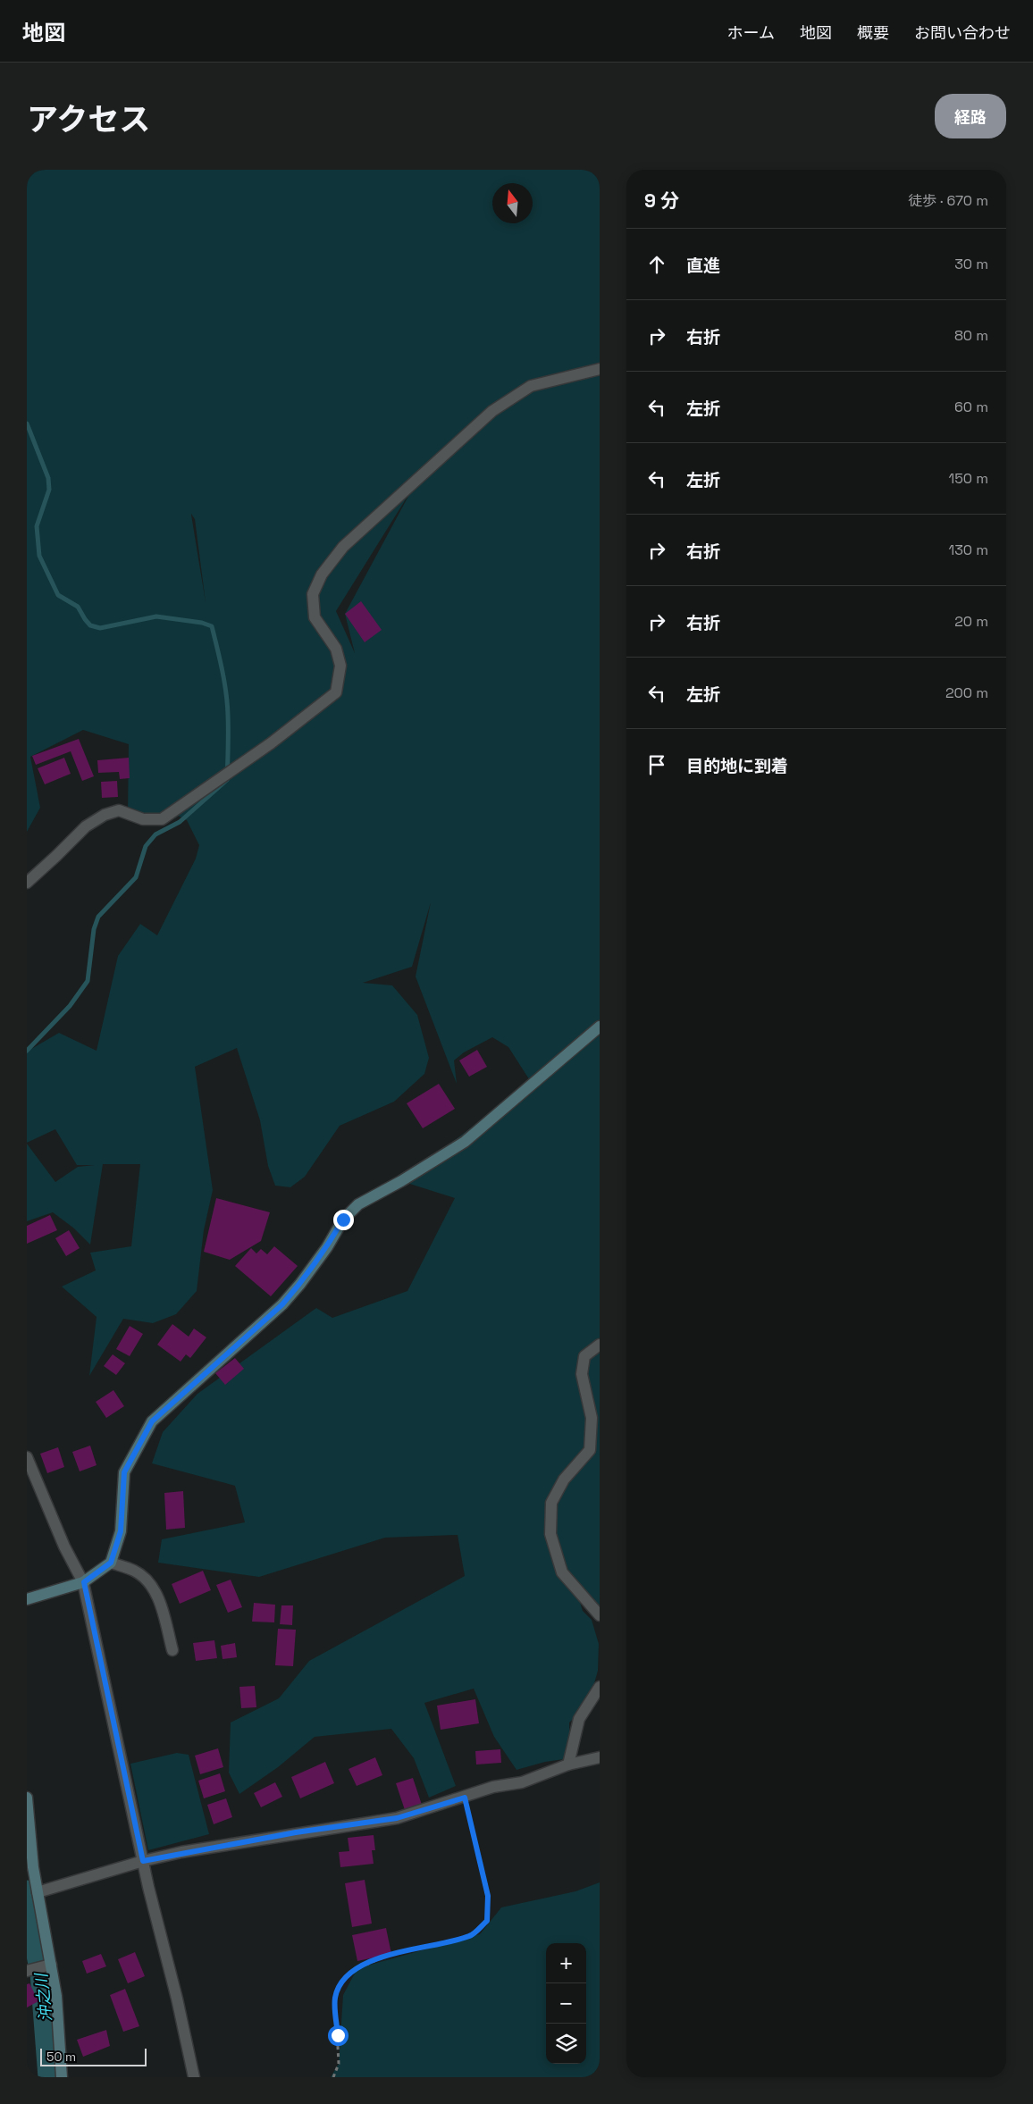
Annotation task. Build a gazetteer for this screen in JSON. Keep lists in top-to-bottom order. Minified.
{"water":["沖之川"],"scale_bar":"50 m","north":"top","page":{"header":"地図","nav":["ホーム","地図","概要","お問い合わせ"],"title":"アクセス","buttons":"経路","heading":["9 分","徒歩 · 670 m"],"list":[["直進","30 m"],["右折","80 m"],["左折","60 m"],["左折","150 m"],["右折","130 m"],["右折","20 m"],["左折","200 m"],"目的地に到着"],"map_buttons":["+","−"],"scale":"50 m"}}
